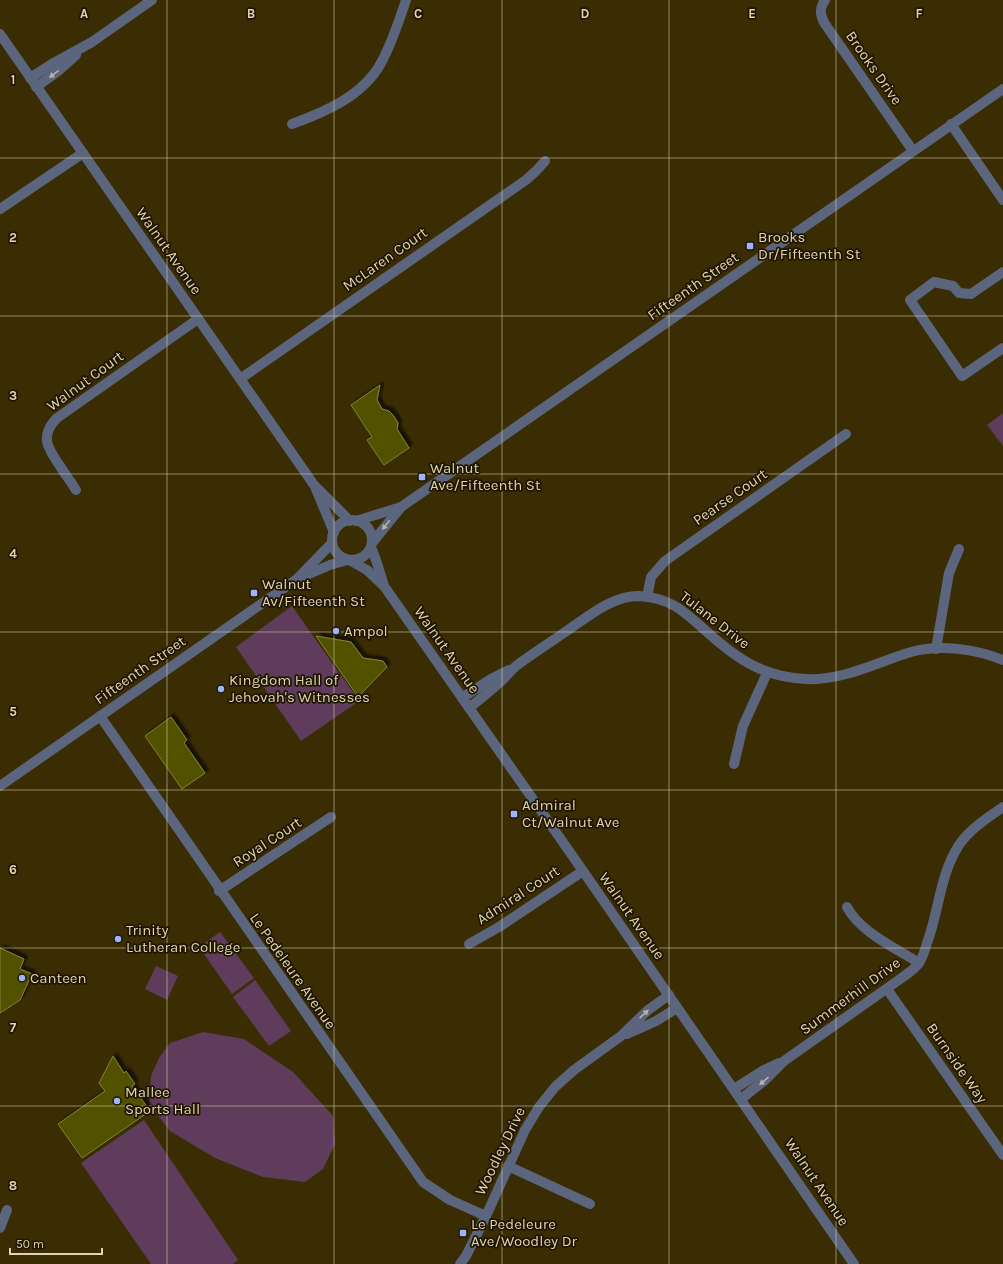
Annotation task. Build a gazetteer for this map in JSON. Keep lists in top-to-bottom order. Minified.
{"streets":{"street":["Brooks Drive","Walnut Avenue","McLaren Court","Fifteenth Street","Walnut Court","Pearse Court","Tulane Drive","Royal Court","Admiral Court","Le Pedeleure Avenue","Summerhill Drive","Burnside Way","Woodley Drive"]},"crossings":[["Brooks Drive","Fifteenth Street"],["Walnut Avenue","McLaren Court"],["Walnut Avenue","Fifteenth Street"],["Walnut Avenue","Walnut Court"],["Walnut Avenue","Tulane Drive"],["Walnut Avenue","Admiral Court"],["Walnut Avenue","Summerhill Drive"],["Walnut Avenue","Woodley Drive"],["Fifteenth Street","Le Pedeleure Avenue"],["Pearse Court","Tulane Drive"],["Royal Court","Le Pedeleure Avenue"],["Le Pedeleure Avenue","Woodley Drive"],["Summerhill Drive","Burnside Way"]],"places":{"transit":["Brooks Dr/Fifteenth St","Walnut Ave/Fifteenth St","Walnut Av/Fifteenth St","Admiral Ct/Walnut Ave","Le Pedeleure Ave/Woodley Dr"],"other":["Ampol","Kingdom Hall of Jehovah's Witnesses","Trinity Lutheran College","Canteen","Mallee Sports Hall"]},"scale_bar":"50 m","grid":{"columns":["A","B","C","D","E","F"],"rows":["1","2","3","4","5","6","7","8"]}}
